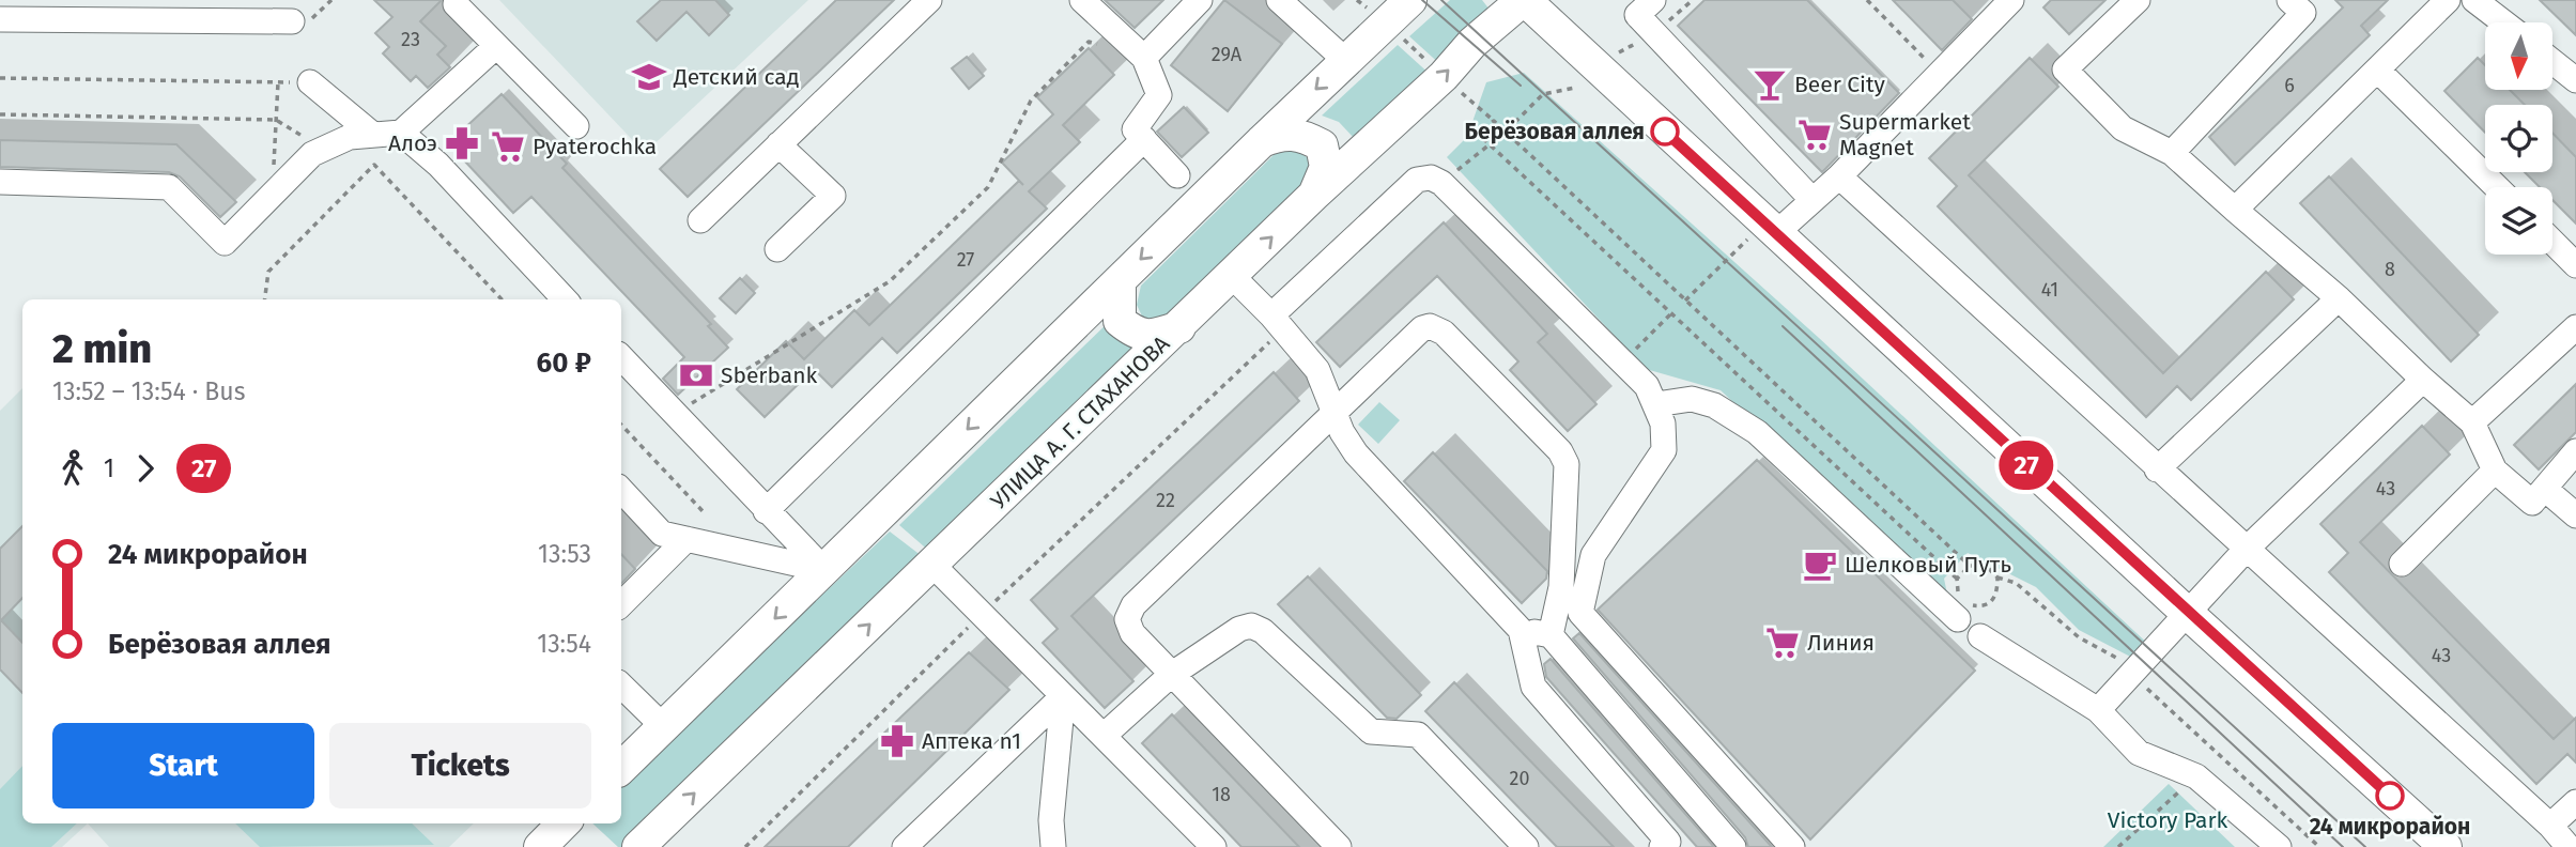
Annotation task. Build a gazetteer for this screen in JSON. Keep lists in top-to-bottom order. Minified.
{"streets":{"main road":["УЛИЦА А. Г. СТАХАНОВА"]},"parks":["Victory Park"],"places":{"school or university":["Детский сад"],"bar":["Beer City"],"other":["Берёзовая аллея","24 микрорайон"],"supermarket":["Supermarket Magnet","Pyaterochka","Линия"],"pharmacy":["Алоэ","Аптека n1"],"bank":["Sberbank"],"cafe":["Шелковый Путь"]},"lines":["bus line 27"],"house_numbers":["23","29А","6","27","8","41","43","22","43","20","18"],"north":"bottom","page":{"on_map":"27","heading":["2 min","13:52 – 13:54 · Bus","60 ₽"],"legs":["1","27"],"list":[{"name":"24 микрорайон","value":"13:53"},{"name":"Берёзовая аллея","value":"13:54"}],"buttons":["Start","Tickets"]}}
